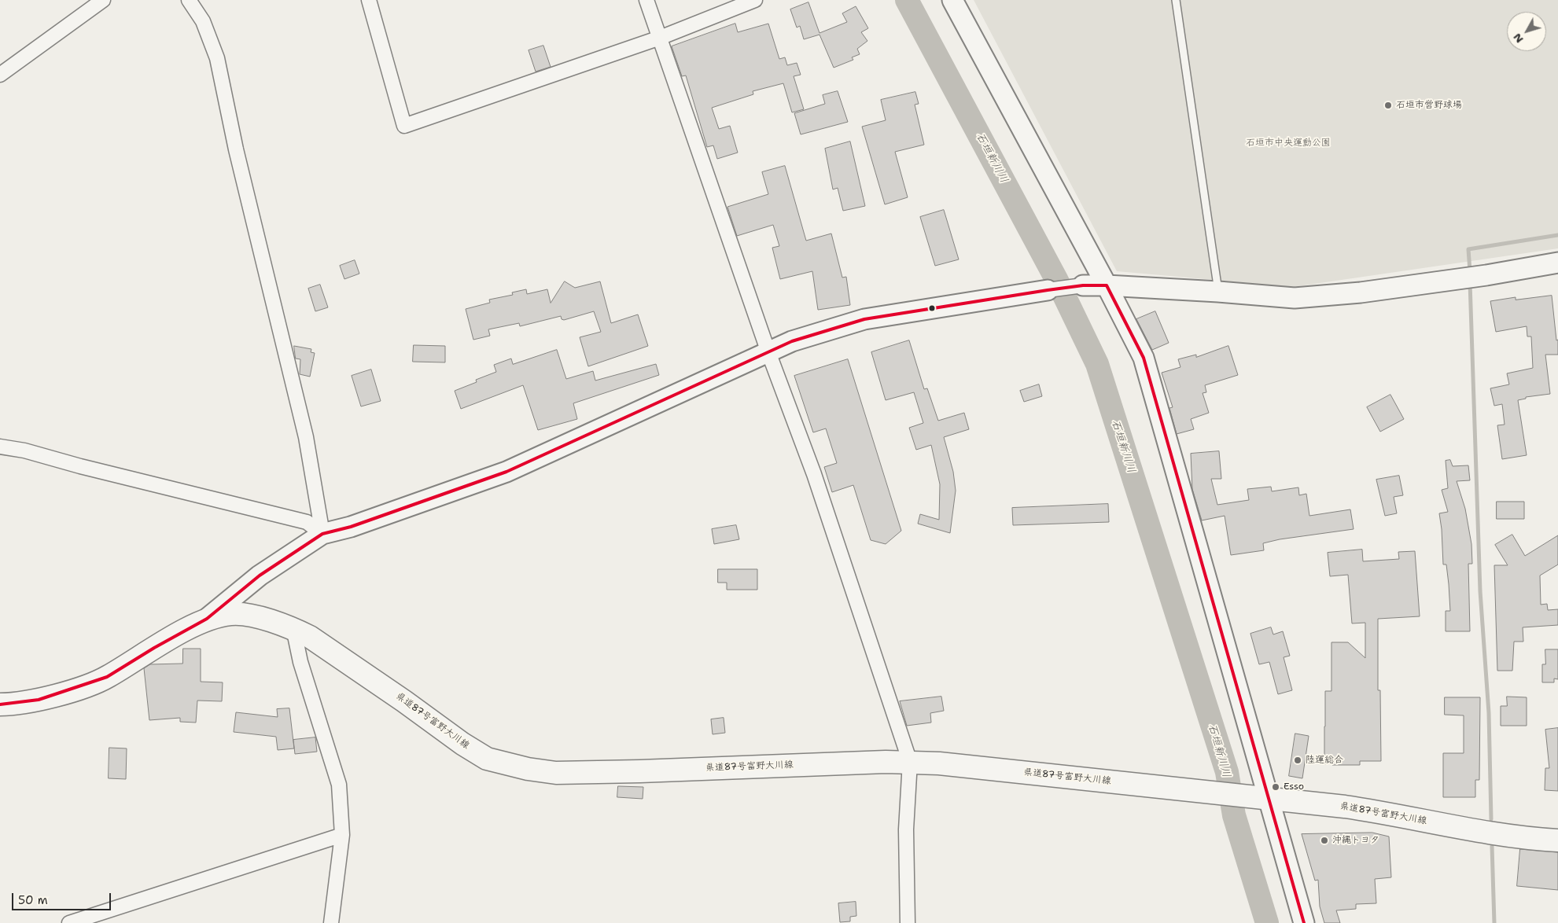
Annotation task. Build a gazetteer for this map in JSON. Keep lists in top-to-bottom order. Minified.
{"streets":{"main road":["県道87号富野大川線"]},"water":["石垣新川川"],"parks":["石垣市中央運動公園"],"places":["石垣市営野球場","陸運総合","Esso","沖縄トヨタ"],"scale_bar":"50 m","north":"bottom left"}
